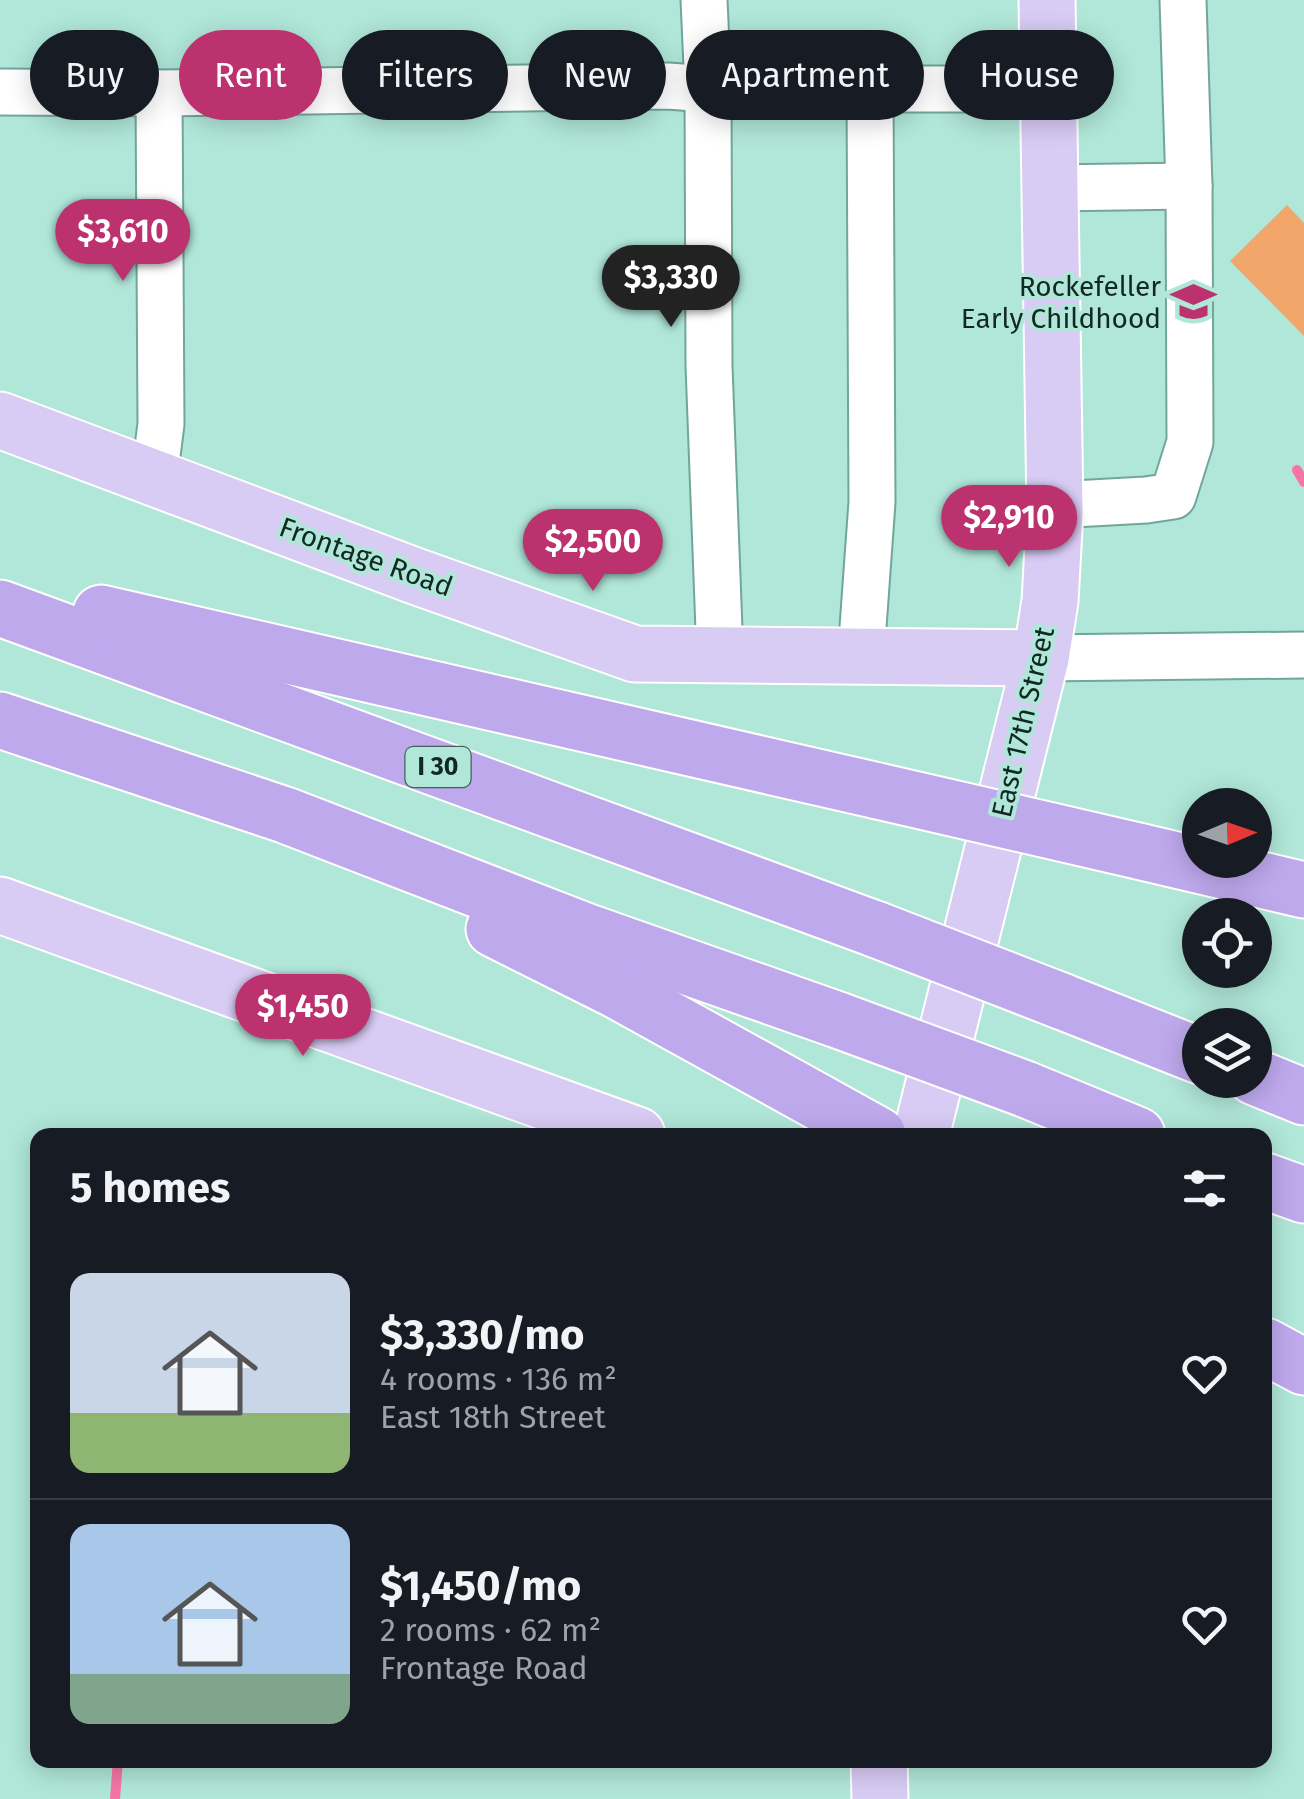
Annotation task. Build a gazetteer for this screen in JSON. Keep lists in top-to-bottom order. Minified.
{"streets":{"highway":["I 30"],"main road":["Frontage Road","East 17th Street"]},"crossings":[["Frontage Road","East 17th Street"]],"places":{"school or university":["Rockefeller Early Childhood"]},"north":"right","page":{"chip":["Buy","Rent","Filters","New","Apartment","House"],"price":["$3,610","$3,330","$2,910","$2,500","$1,450"],"heading":"5 homes","list":[{"name":"$3,330/mo","note":"4 rooms · 136 m² · East 18th Street"},{"name":"$1,450/mo","note":"2 rooms · 62 m² · Frontage Road"}]}}
